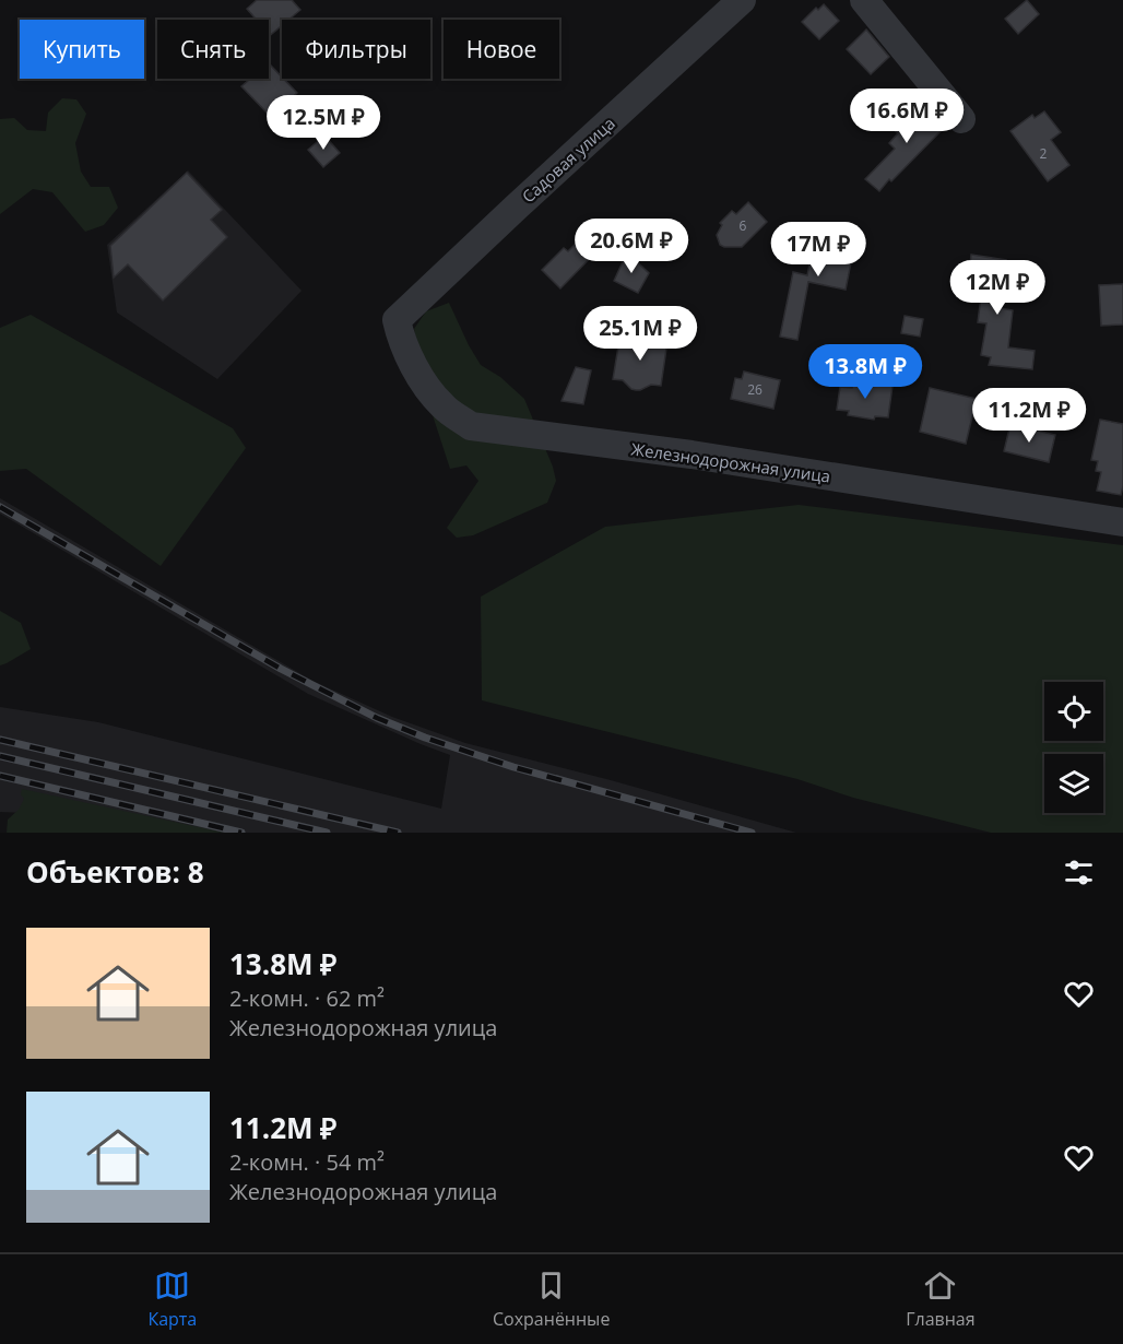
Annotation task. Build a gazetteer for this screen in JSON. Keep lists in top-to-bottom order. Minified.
{"streets":{"street":["Садовая улица","Железнодорожная улица"]},"crossings":[["Садовая улица","Железнодорожная улица"]],"house_numbers":["2","6","26"],"page":{"chip":["Купить","Снять","Фильтры","Новое"],"price":["16.6M ₽","12.5M ₽","20.6M ₽","17M ₽","12M ₽","25.1M ₽","13.8M ₽","11.2M ₽"],"heading":"Объектов: 8","list":[{"name":"13.8M ₽","note":"2-комн. · 62 m² · Железнодорожная улица"},{"name":"11.2M ₽","note":"2-комн. · 54 m² · Железнодорожная улица"}],"tabs":["Карта","Сохранённые","Главная"]}}
